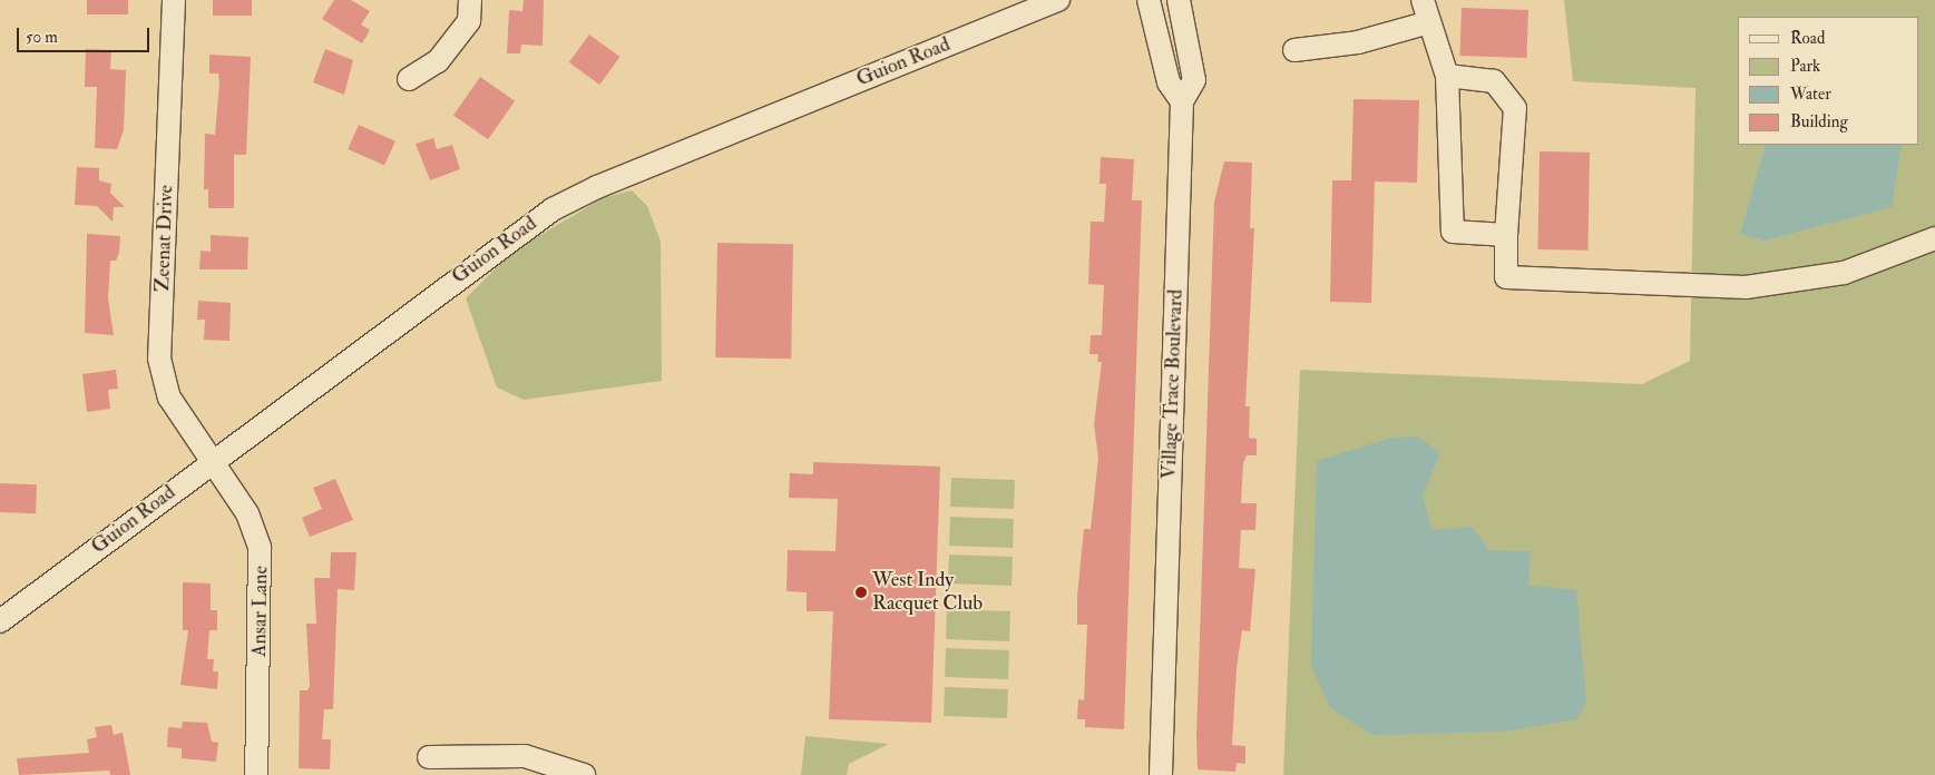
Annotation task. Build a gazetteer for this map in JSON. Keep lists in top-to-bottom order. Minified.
{"streets":{"street":["Guion Road","Zeenat Drive","Village Trace Boulevard","Ansar Lane"]},"crossings":[["Guion Road","Zeenat Drive"],["Guion Road","Ansar Lane"],["Zeenat Drive","Ansar Lane"]],"places":["West Indy Racquet Club"],"legend":["Road","Park","Water","Building"],"scale_bar":"50 m"}
